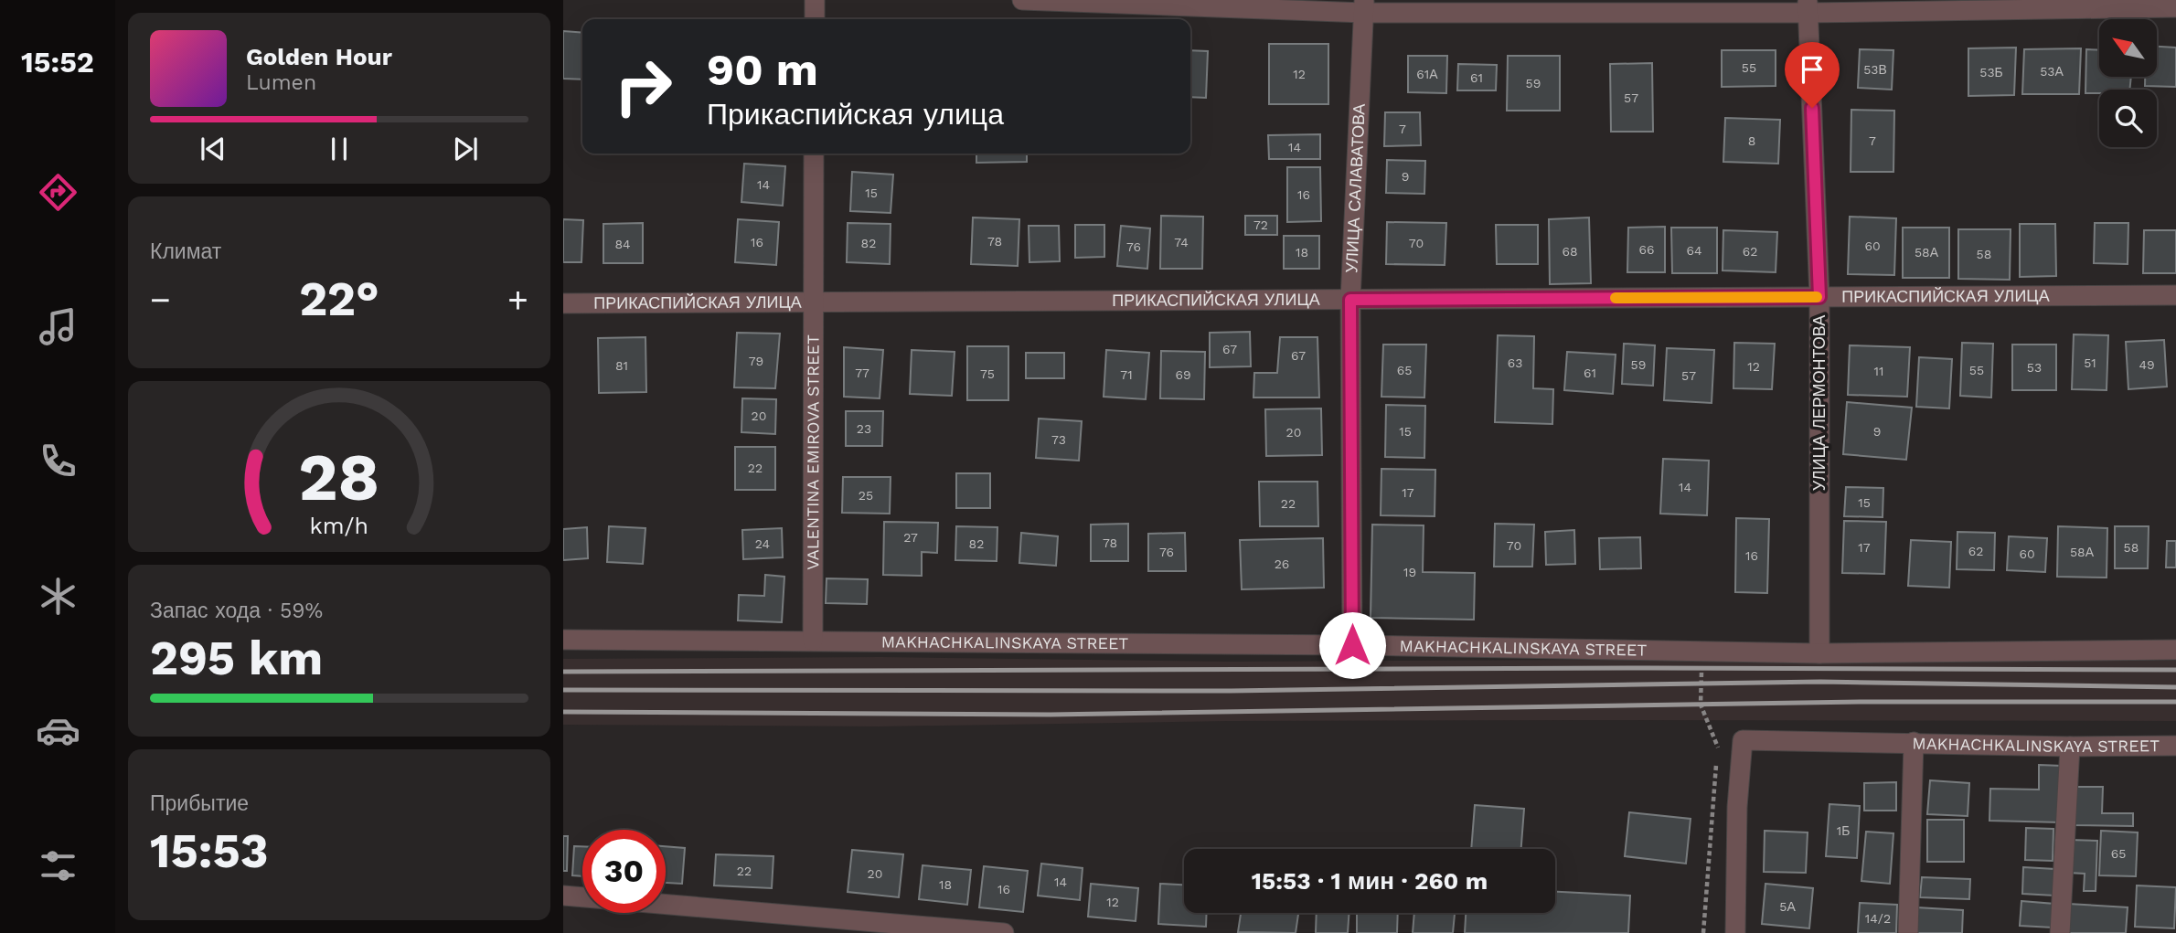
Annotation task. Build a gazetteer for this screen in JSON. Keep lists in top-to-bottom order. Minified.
{"streets":{"street":["УЛИЦА САЛАВАТОВА","ПРИКАСПИЙСКАЯ УЛИЦА","УЛИЦА ЛЕРМОНТОВА","VALENTINA EMIROVA STREET","MAKHACHKALINSKAYA STREET"]},"crossings":[["УЛИЦА САЛАВАТОВА","ПРИКАСПИЙСКАЯ УЛИЦА"],["УЛИЦА САЛАВАТОВА","MAKHACHKALINSKAYA STREET"],["ПРИКАСПИЙСКАЯ УЛИЦА","УЛИЦА ЛЕРМОНТОВА"],["ПРИКАСПИЙСКАЯ УЛИЦА","VALENTINA EMIROVA STREET"],["УЛИЦА ЛЕРМОНТОВА","MAKHACHKALINSKAYA STREET"],["VALENTINA EMIROVA STREET","MAKHACHKALINSKAYA STREET"]],"house_numbers":["55","53В","53А","53Б","12","61А","61","59","57","7","8","7","14","9","14","15","16","72","78","16","74","82","70","84","60","76","66","64","68","62","18","58А","58","67","67","79","63","51","59","49","81","12","53","65","55","11","77","61","75","71","69","57","20","23","15","9","20","73","22","14","17","25","15","22","27","78","24","82","70","17","58","62","76","58А","60","16","26","19","1Б","65","22","20","14","18","16","12","5А","14/2"],"north":"top left","page":{"tabs":"15:52","turn":["90 m","Прикаспийская улица"],"song":["Golden Hour","Lumen"],"tile":["Климат",["Запас хода · 59%","295 km"],["Прибытие","15:53"]],"heat":["−","22°","+"],"limit":"30","trip":"15:53 · 1 мин · 260 m","gauge":["28","km/h"]}}
